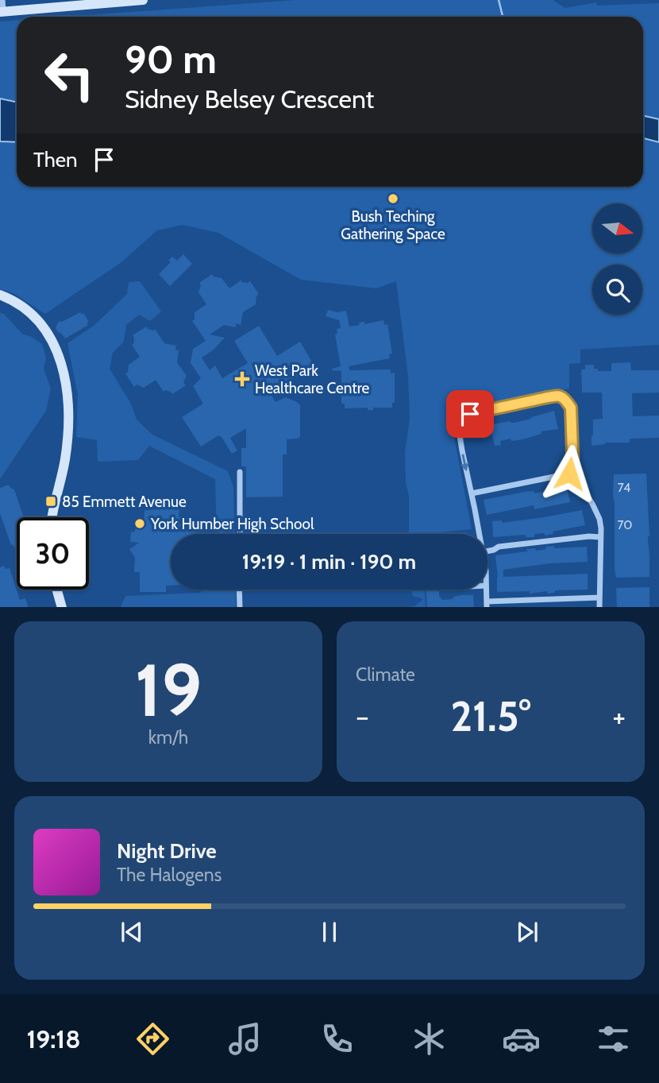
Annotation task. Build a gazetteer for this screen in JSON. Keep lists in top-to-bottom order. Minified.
{"places":{"other":["Bush Teching Gathering Space","York Humber High School"],"health":["West Park Healthcare Centre"],"transit":["85 Emmett Avenue"]},"house_numbers":["74","70"],"north":"right","page":{"turn":["90 m","Sidney Belsey Crescent"],"then":"Then","limit":"30","trip":"19:19 · 1 min · 190 m","tile":[["19","km/h"],"Climate"],"heat":["−","21.5°","+"],"song":["Night Drive","The Halogens"],"tabs":"19:18"}}
